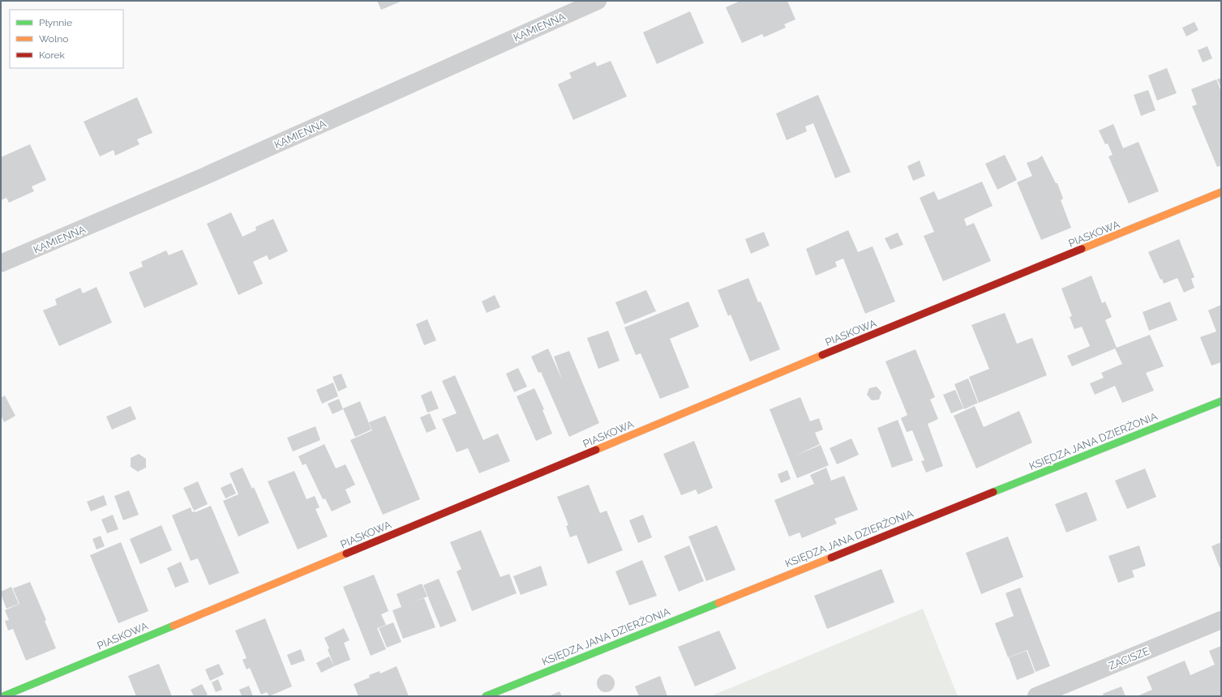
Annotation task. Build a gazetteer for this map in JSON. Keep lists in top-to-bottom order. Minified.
{"streets":{"street":["KAMIENNA","PIASKOWA","KSIĘDZA JANA DZIERŻONIA","ZACISZE"]},"legend":["Płynnie","Wolno","Korek"]}
